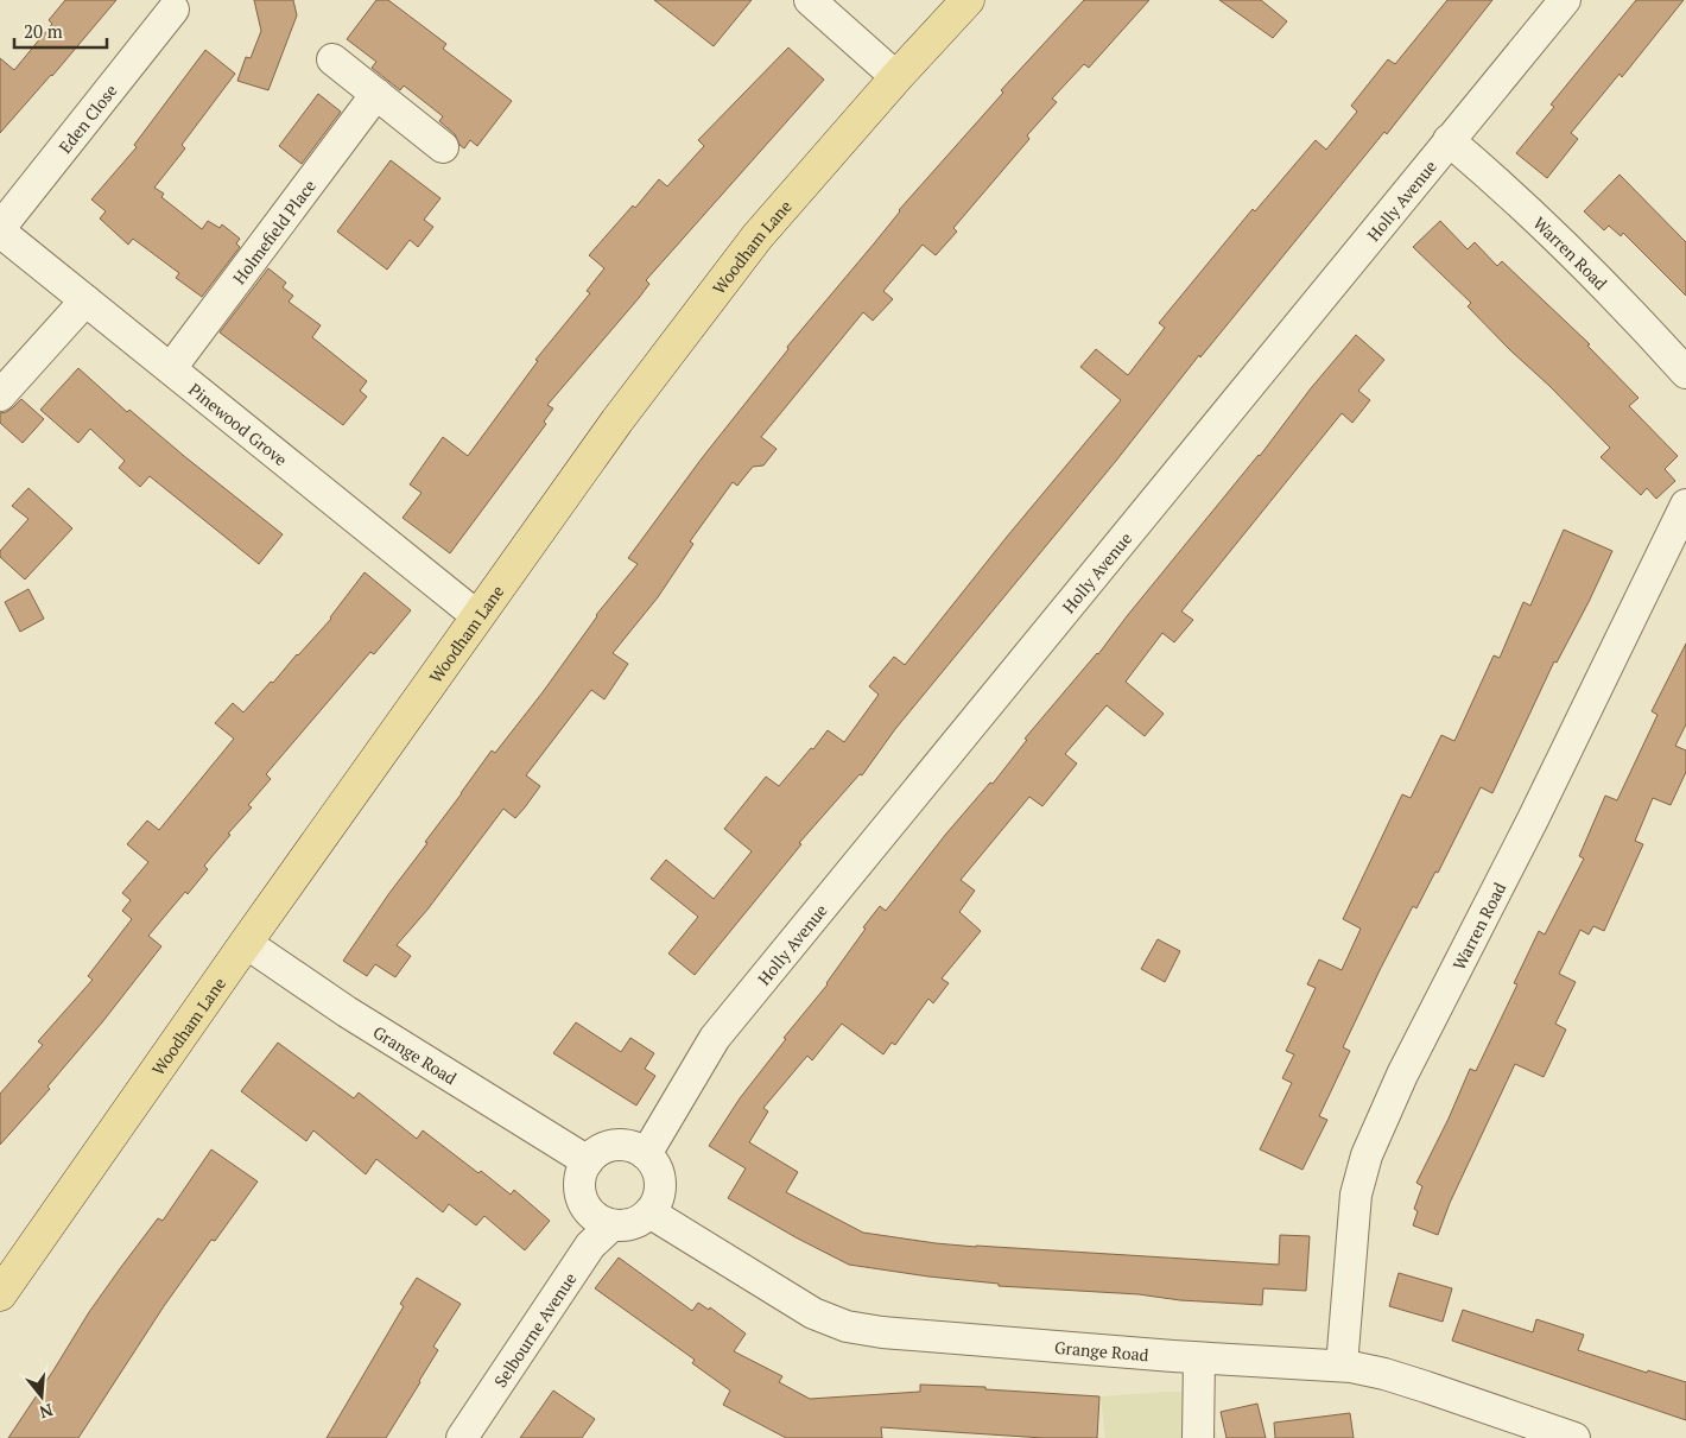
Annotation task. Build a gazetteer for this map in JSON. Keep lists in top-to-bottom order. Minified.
{"streets":{"main road":["Woodham Lane"],"street":["Eden Close","Holly Avenue","Holmefield Place","Warren Road","Pinewood Grove","Grange Road","Selbourne Avenue"]},"crossings":[["Eden Close","Pinewood Grove"],["Holly Avenue","Warren Road"],["Holly Avenue","Grange Road"],["Holly Avenue","Selbourne Avenue"],["Holmefield Place","Pinewood Grove"],["Woodham Lane","Pinewood Grove"],["Woodham Lane","Grange Road"],["Warren Road","Grange Road"],["Grange Road","Selbourne Avenue"]],"scale_bar":"20 m","north":"bottom"}
